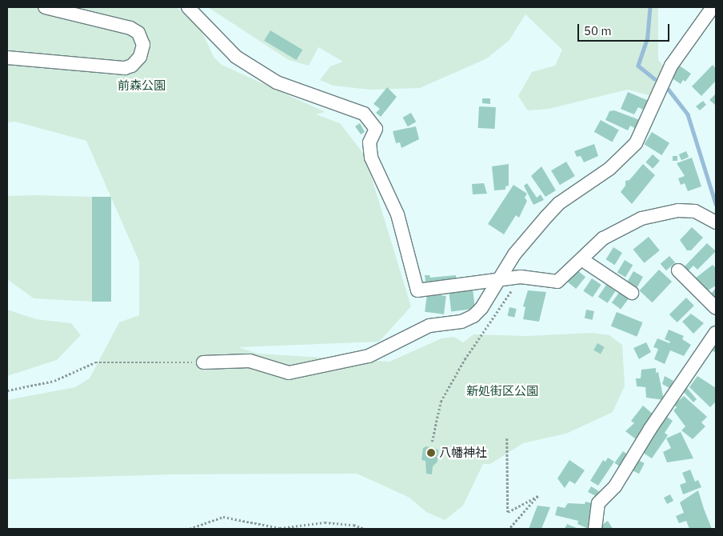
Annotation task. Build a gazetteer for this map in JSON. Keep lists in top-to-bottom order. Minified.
{"parks":["前森公園","新処街区公園"],"places":["八幡神社"],"scale_bar":"50 m"}
